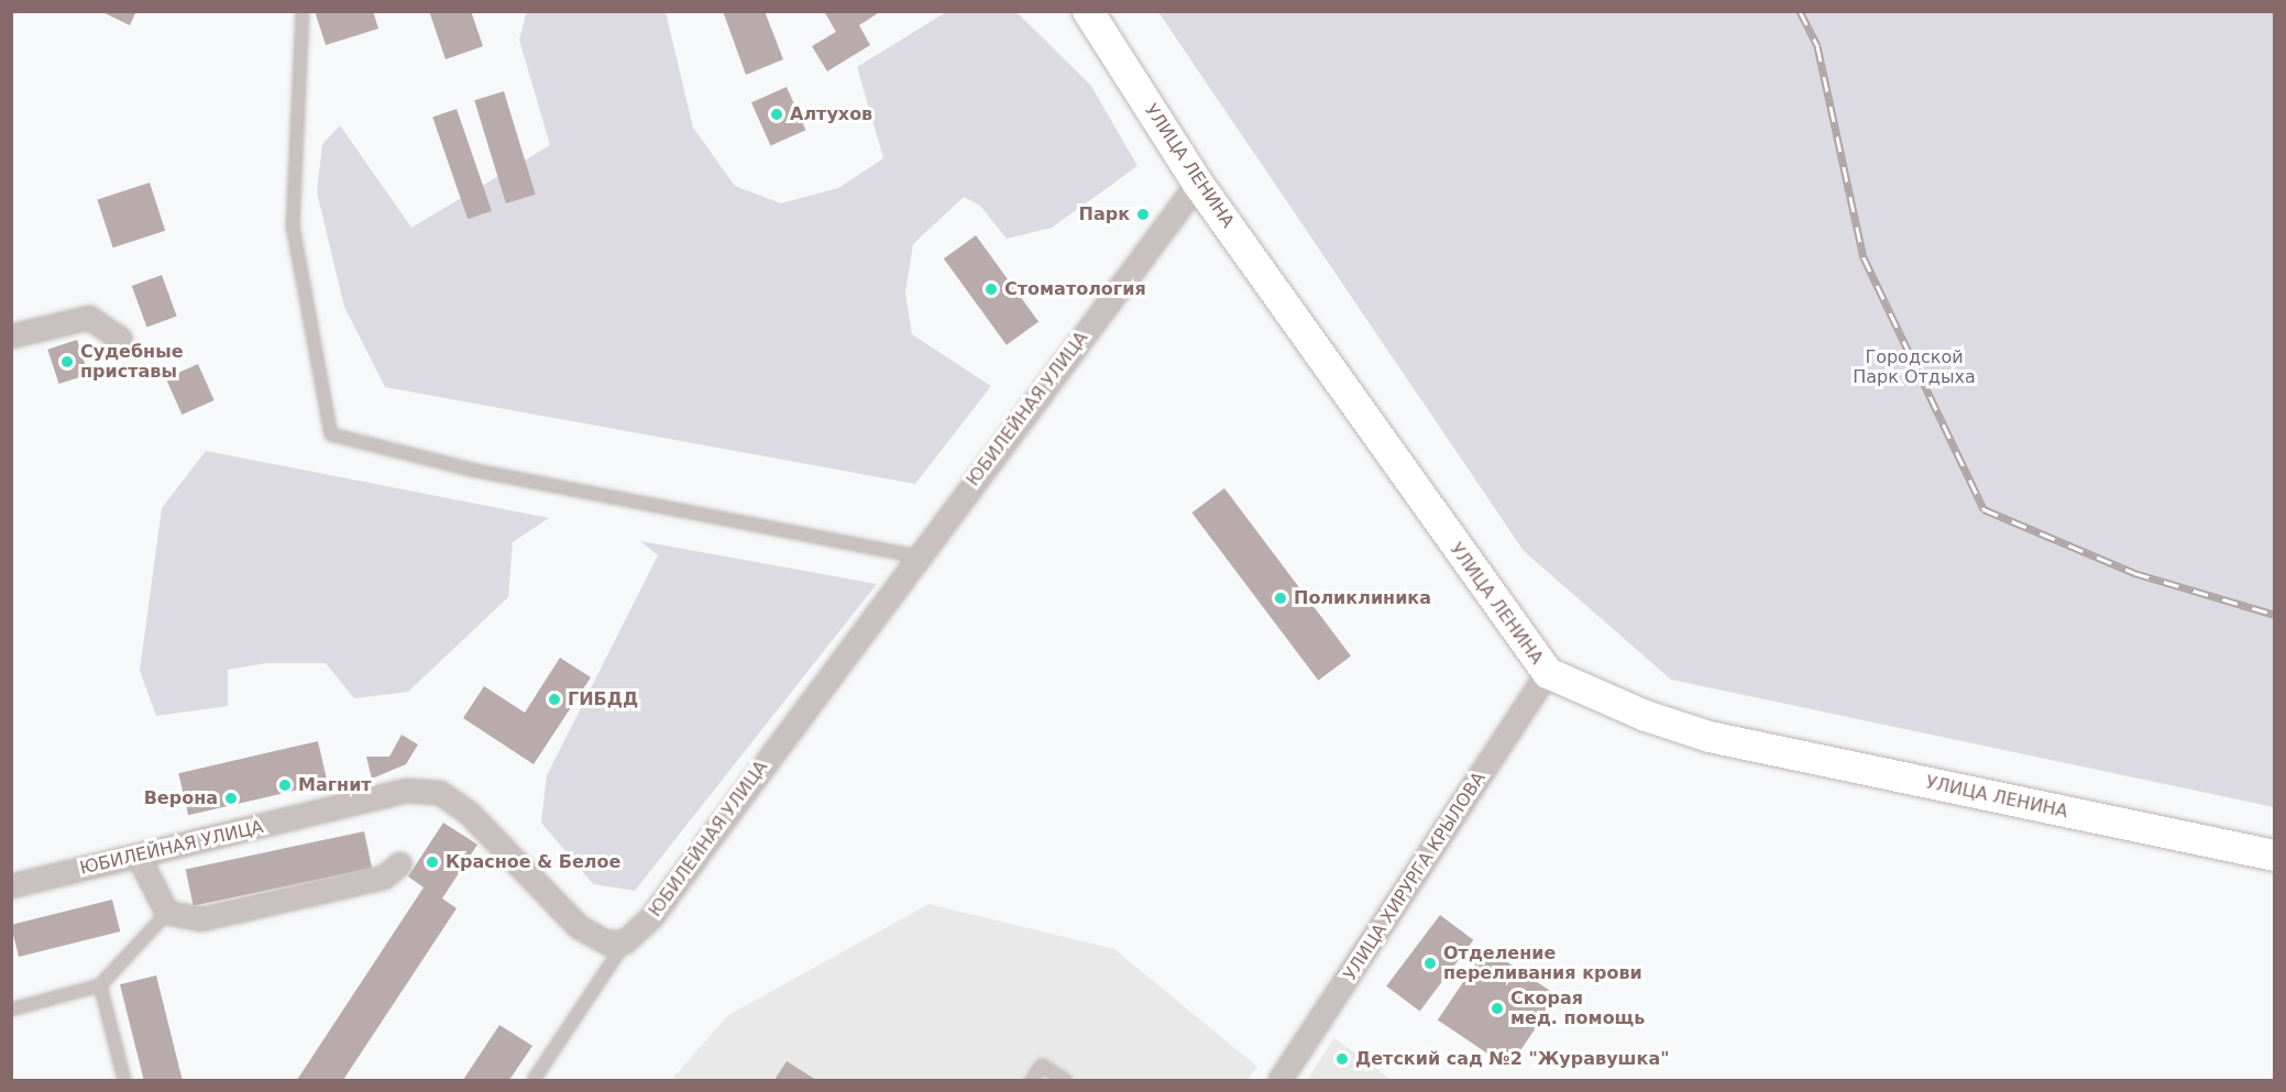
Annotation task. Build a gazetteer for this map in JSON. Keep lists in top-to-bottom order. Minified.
{"streets":{"street":["УЛИЦА ЛЕНИНА","ЮБИЛЕЙНАЯ УЛИЦА","УЛИЦА ХИРУРГА КРЫЛОВА"]},"crossings":[["УЛИЦА ЛЕНИНА","ЮБИЛЕЙНАЯ УЛИЦА"],["УЛИЦА ЛЕНИНА","УЛИЦА ХИРУРГА КРЫЛОВА"]],"parks":["Городской Парк Отдыха"],"places":["Алтухов","Парк","Стоматология","Судебные приставы","Поликлиника","ГИБДД","Магнит","Верона","Красное & Белое","Отделение переливания крови","Скорая мед. помощь","Детский сад №2 \"Журавушка\""]}
